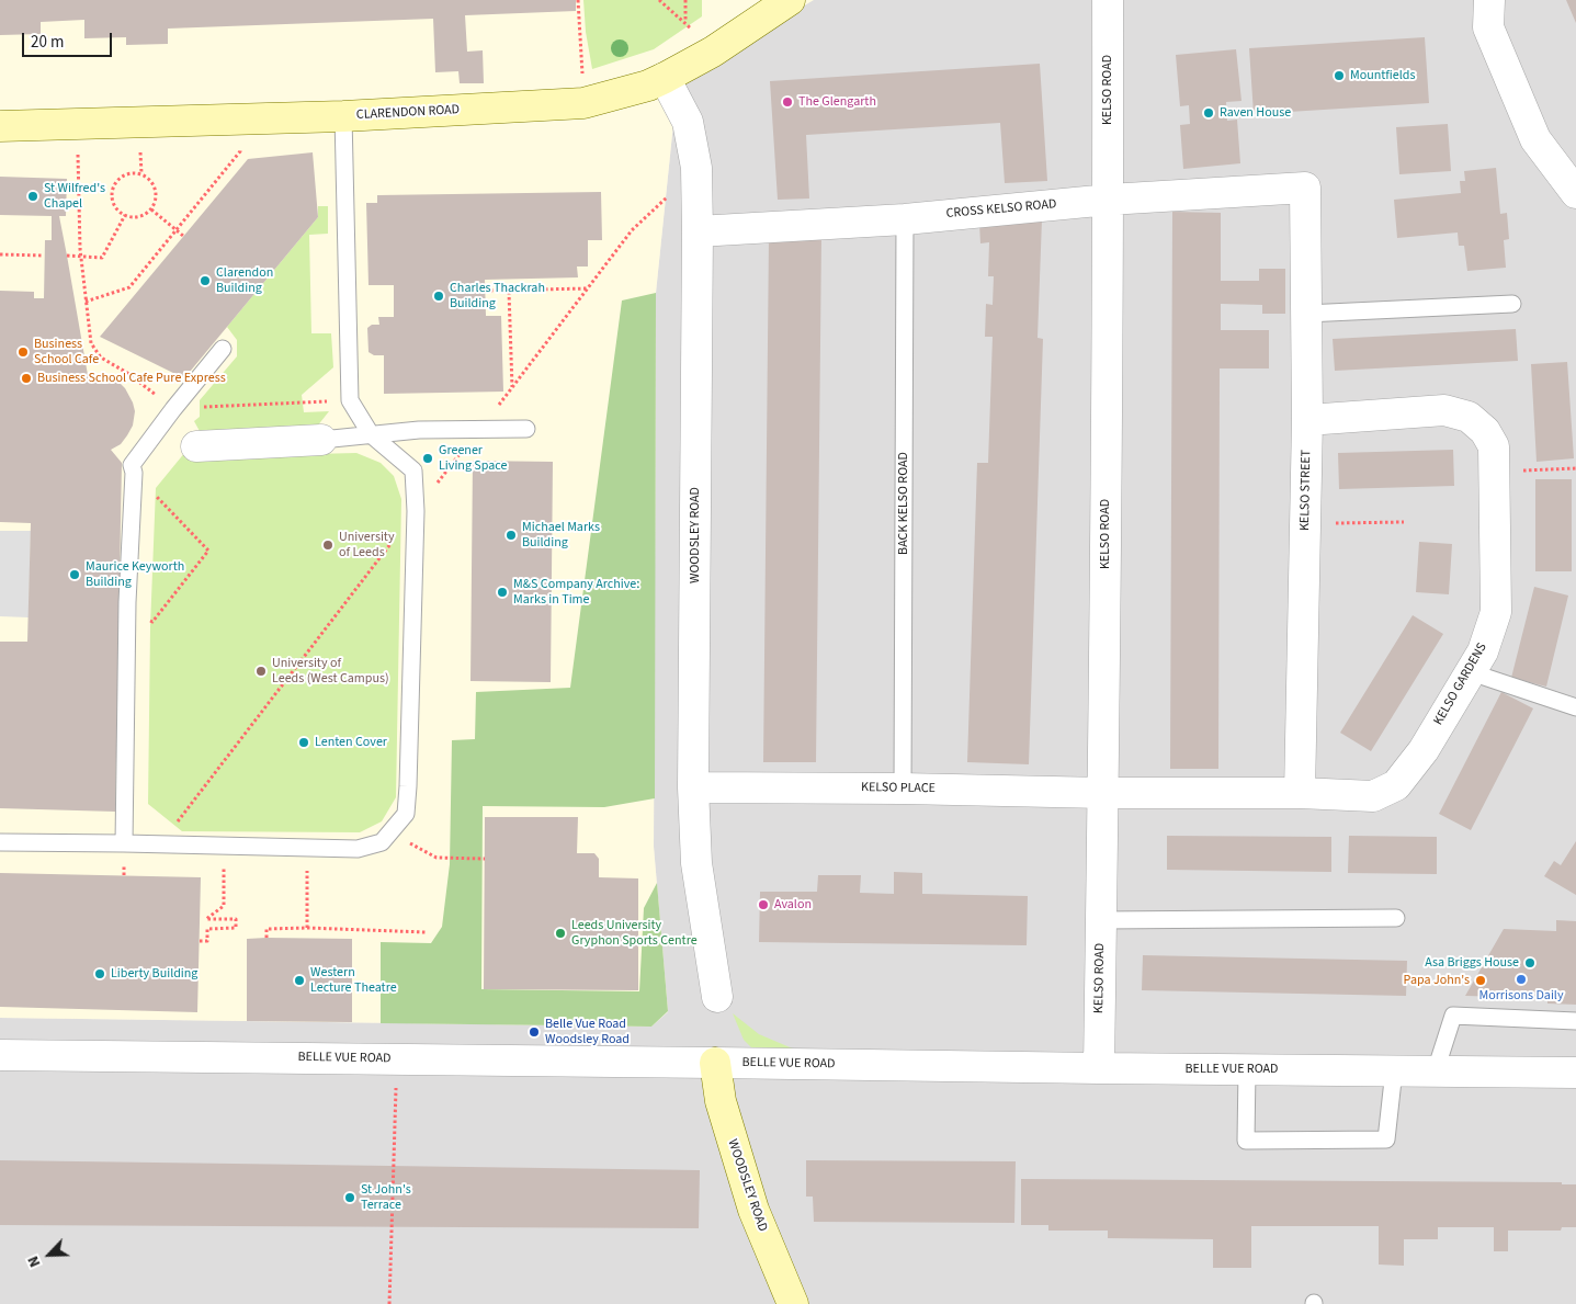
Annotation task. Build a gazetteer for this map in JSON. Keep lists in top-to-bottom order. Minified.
{"streets":{"street":["KELSO ROAD","CLARENDON ROAD","CROSS KELSO ROAD","KELSO STREET","WOODSLEY ROAD","KELSO GARDENS","KELSO PLACE","BELLE VUE ROAD"],"lane":["BACK KELSO ROAD"]},"crossings":[["KELSO ROAD","CROSS KELSO ROAD"],["KELSO ROAD","KELSO GARDENS"],["KELSO ROAD","KELSO PLACE"],["KELSO ROAD","BELLE VUE ROAD"],["CLARENDON ROAD","WOODSLEY ROAD"],["CROSS KELSO ROAD","KELSO STREET"],["CROSS KELSO ROAD","BACK KELSO ROAD"],["CROSS KELSO ROAD","WOODSLEY ROAD"],["KELSO STREET","KELSO GARDENS"],["BACK KELSO ROAD","KELSO PLACE"],["WOODSLEY ROAD","KELSO PLACE"],["WOODSLEY ROAD","BELLE VUE ROAD"],["KELSO GARDENS","KELSO PLACE"]],"places":["Mountfields","The Glengarth","Raven House","St Wilfred's Chapel","Clarendon Building","Charles Thackrah Building","Business School Cafe","Business School Cafe Pure Express","Greener Living Space","Michael Marks Building","University of Leeds","Maurice Keyworth Building","M&S Company Archive: Marks in Time","University of Leeds (West Campus)","Lenten Cover","Avalon","Leeds University Gryphon Sports Centre","Asa Briggs House","Liberty Building","Morrisons Daily","Western Lecture Theatre","Papa John's","Belle Vue Road Woodsley Road","St John's Terrace"],"scale_bar":"20 m","north":"bottom left"}
